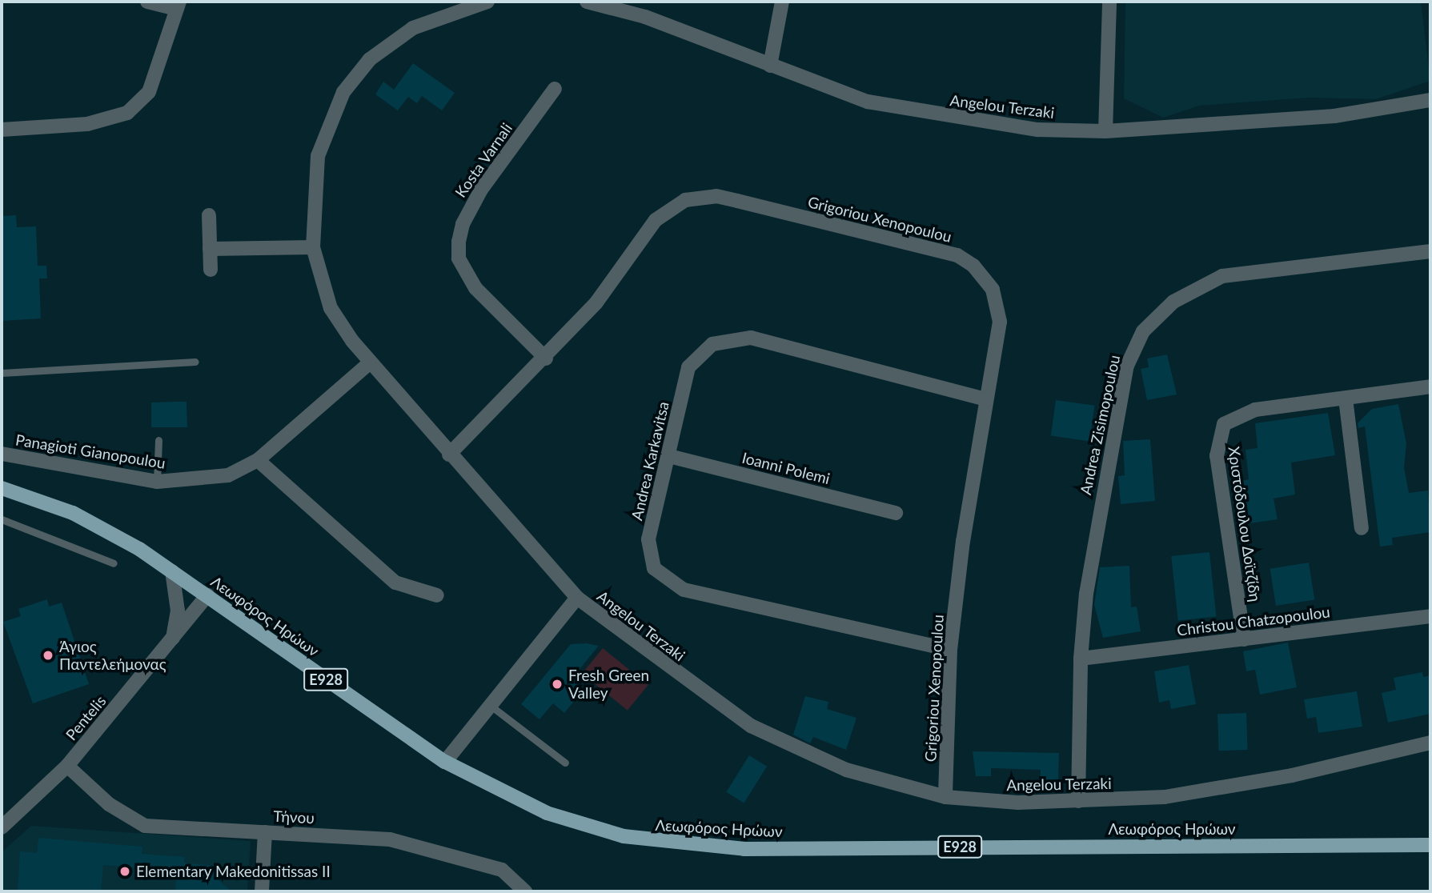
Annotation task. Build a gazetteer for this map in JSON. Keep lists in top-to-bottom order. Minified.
{"streets":{"main road":["Λεωφόρος Ηρώων","E928"],"street":["Angelou Terzaki","Kosta Varnali","Grigoriou Xenopoulou","Andrea Zisimopoulou","Panagioti Gianopoulou","Andrea Karkavitsa","Ioanni Polemi","Χριστόδουλου Δοϊτζίδη","Christou Chatzopoulou","Pentelis","Τήνου"]},"crossings":[["Angelou Terzaki","Grigoriou Xenopoulou"],["Angelou Terzaki","Andrea Zisimopoulou"],["Angelou Terzaki","Panagioti Gianopoulou"],["Kosta Varnali","Grigoriou Xenopoulou"],["Grigoriou Xenopoulou","Andrea Karkavitsa"],["Andrea Zisimopoulou","Christou Chatzopoulou"],["Andrea Karkavitsa","Ioanni Polemi"],["Χριστόδουλου Δοϊτζίδη","Christou Chatzopoulou"],["Λεωφόρος Ηρώων","Pentelis"],["Pentelis","Τήνου"]],"places":["Άγιος Παντελεήμονας","Fresh Green Valley","Elementary Makedonitissas II"]}
